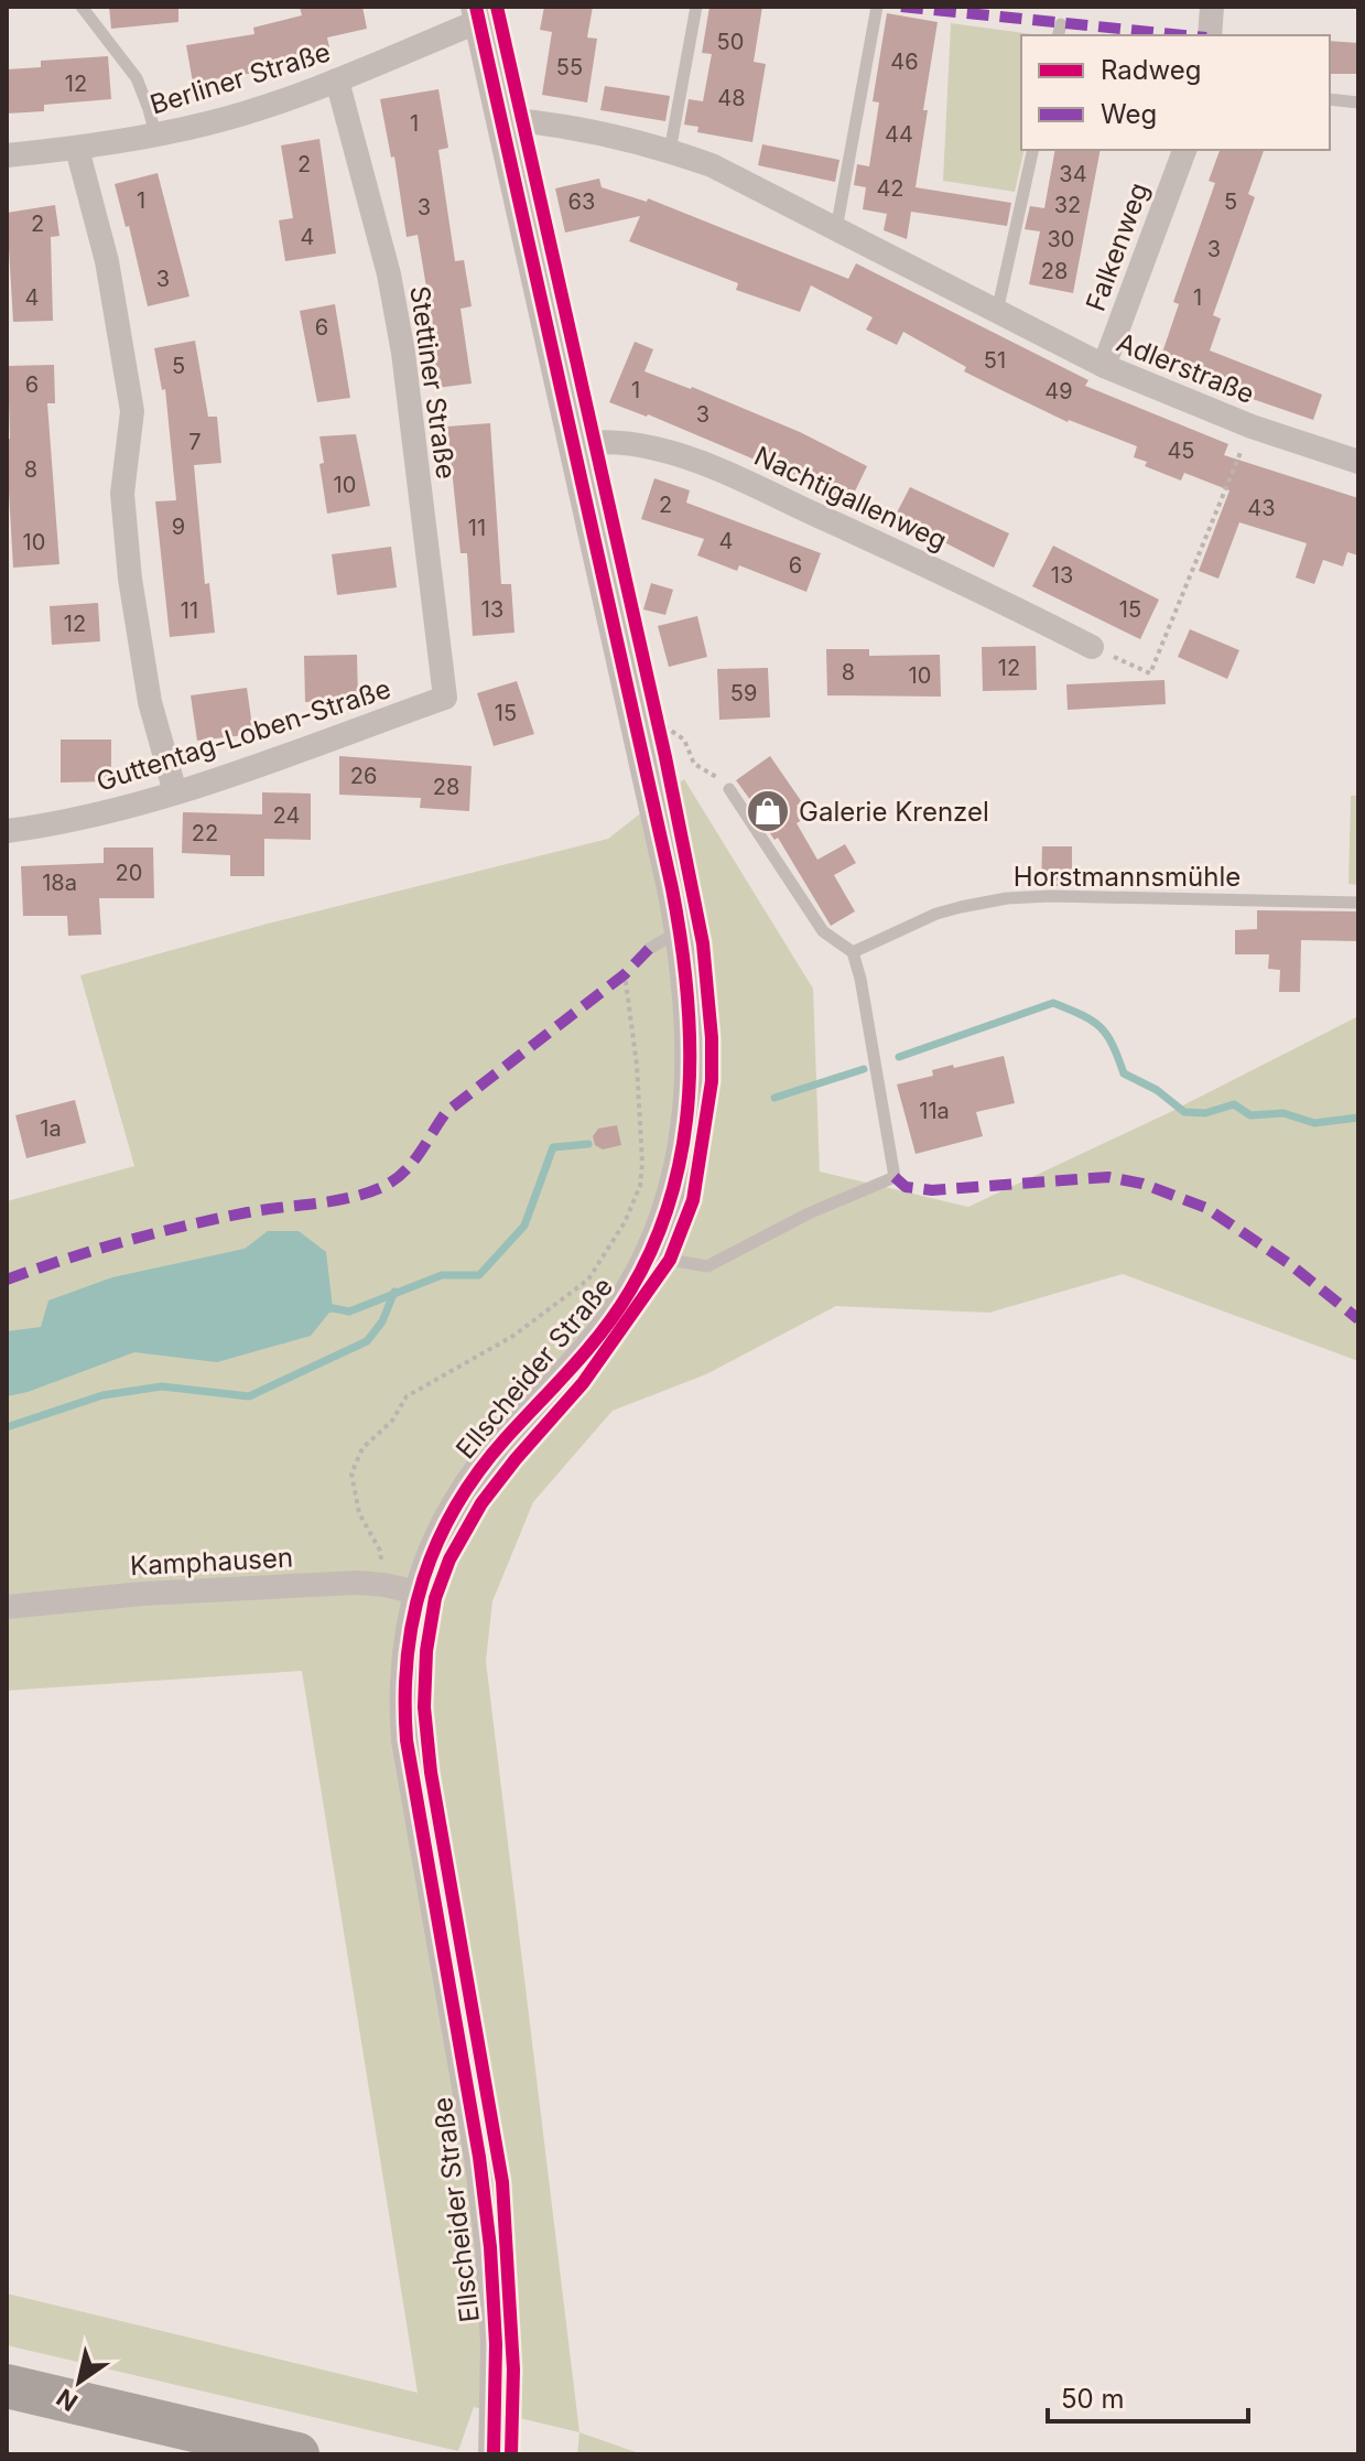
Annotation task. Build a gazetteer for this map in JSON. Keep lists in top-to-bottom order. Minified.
{"streets":{"street":["Berliner Straße","Falkenweg","Adlerstraße","Stettiner Straße","Nachtigallenweg","Guttentag-Loben-Straße","Ellscheider Straße","Kamphausen"],"lane":["Horstmannsmühle"]},"crossings":[["Berliner Straße","Stettiner Straße"],["Berliner Straße","Ellscheider Straße"],["Falkenweg","Adlerstraße"],["Adlerstraße","Ellscheider Straße"],["Stettiner Straße","Guttentag-Loben-Straße"],["Nachtigallenweg","Ellscheider Straße"],["Ellscheider Straße","Kamphausen"]],"places":{"shop":["Galerie Krenzel"]},"house_numbers":["50","46","55","12","48","1","44","2","34","42","1","63","5","32","3","2","4","30","3","28","3","4","1","6","51","5","6","1","49","3","7","45","8","10","2","43","9","11","4","10","6","13","13","15","11","12","12","8","10","59","15","26","28","24","22","20","18a","11a","1a"],"legend":["Radweg","Weg"],"scale_bar":"50 m","north":"bottom left"}
